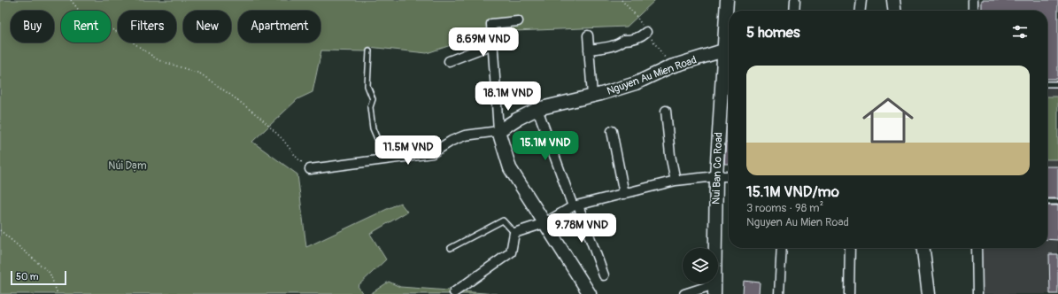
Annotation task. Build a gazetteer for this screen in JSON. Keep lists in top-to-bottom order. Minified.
{"streets":{"street":["Nguyen Au Mien Road","Nui Ban Co Road"]},"crossings":[["Nguyen Au Mien Road","Nui Ban Co Road"]],"parks":["Núi Dạm"],"scale_bar":"50 m","page":{"chip":["Buy","Rent","Filters","New","Apartment"],"heading":"5 homes","price":["8.69M VND","18.1M VND","15.1M VND","11.5M VND","9.78M VND"],"list":[{"name":"15.1M VND/mo","note":"3 rooms · 98 m² · Nguyen Au Mien Road"}],"scale":"50 m"}}
